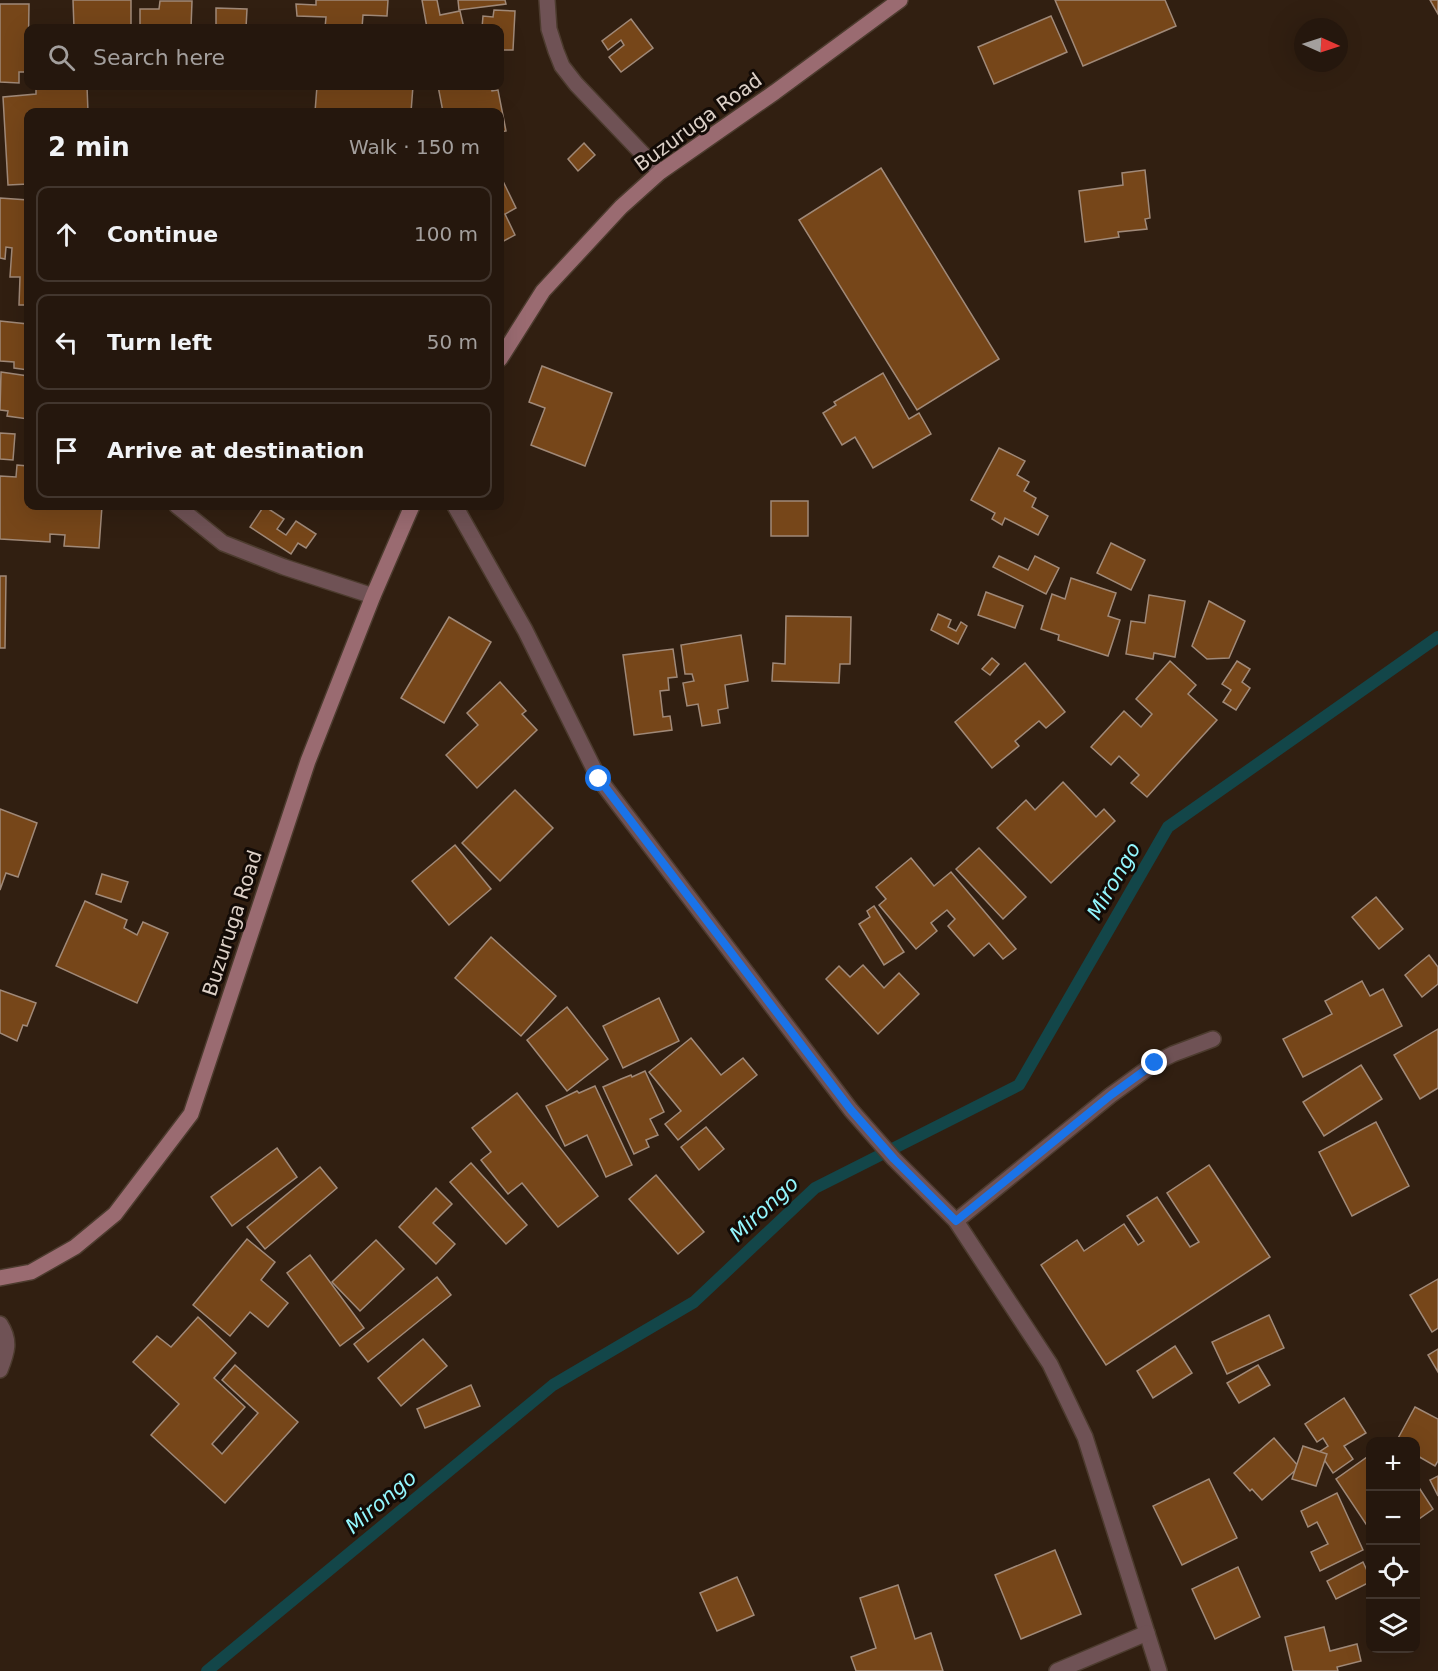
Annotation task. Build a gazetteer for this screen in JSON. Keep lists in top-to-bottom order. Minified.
{"streets":{"main road":["Buzuruga Road"]},"water":["Mirongo"],"north":"right","page":{"search":"Search here","heading":["2 min","Walk · 150 m"],"list":[["Continue","100 m"],["Turn left","50 m"],"Arrive at destination"],"map_buttons":["+","−"]}}
